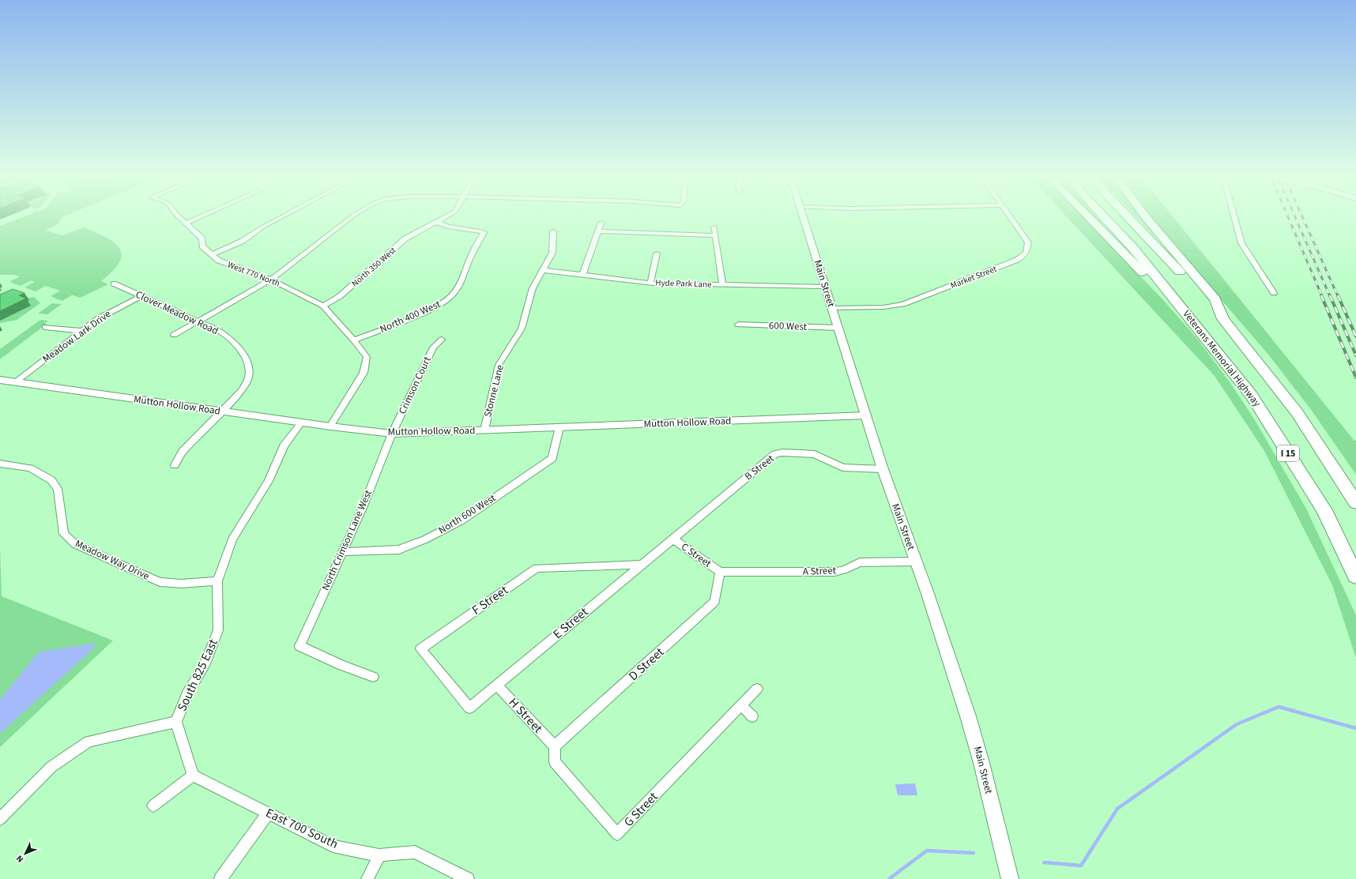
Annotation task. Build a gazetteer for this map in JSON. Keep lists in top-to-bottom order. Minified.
{"streets":{"highway":["Veterans Memorial Highway","I 15"],"main road":["Main Street"],"street":["North 350 West","West 770 North","Market Street","Hyde Park Lane","Clover Meadow Road","North 400 West","600 West","Meadow Lark Drive","Crimson Court","Stonne Lane","Mutton Hollow Road","B Street","North 600 West","North Crimson Lane West","C Street","Meadow Way Drive","A Street","F Street","E Street","D Street","South 825 East","H Street","G Street","East 700 South"]},"crossings":[["North 350 West","West 770 North"],["North 350 West","North 400 West"],["West 770 North","North 400 West"],["West 770 North","Mutton Hollow Road"],["Market Street","Main Street"],["Hyde Park Lane","Main Street"],["Hyde Park Lane","Stonne Lane"],["Main Street","600 West"],["Main Street","Mutton Hollow Road"],["Main Street","B Street"],["Main Street","A Street"],["Clover Meadow Road","Meadow Lark Drive"],["Clover Meadow Road","Mutton Hollow Road"],["Meadow Lark Drive","Mutton Hollow Road"],["Crimson Court","Mutton Hollow Road"],["Crimson Court","North Crimson Lane West"],["Stonne Lane","Mutton Hollow Road"],["Mutton Hollow Road","North 600 West"],["Mutton Hollow Road","North Crimson Lane West"],["Mutton Hollow Road","South 825 East"],["B Street","C Street"],["B Street","E Street"],["North 600 West","North Crimson Lane West"],["C Street","A Street"],["C Street","E Street"],["C Street","D Street"],["Meadow Way Drive","South 825 East"],["A Street","D Street"],["F Street","E Street"],["E Street","H Street"],["D Street","H Street"],["D Street","G Street"],["H Street","G Street"]],"north":"bottom left"}
